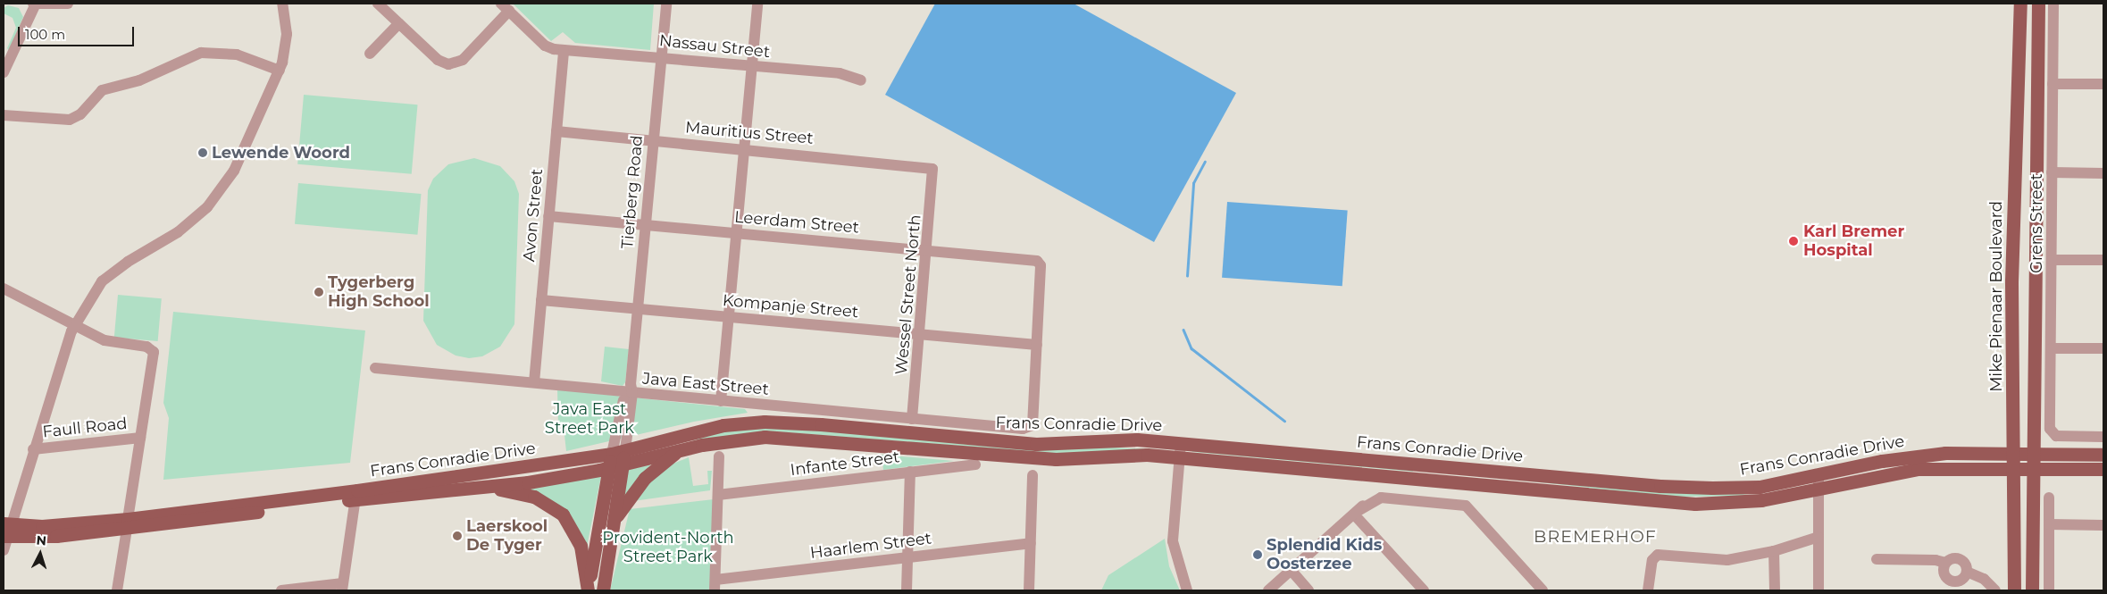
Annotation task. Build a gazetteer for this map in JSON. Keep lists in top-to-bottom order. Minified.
{"streets":{"main road":["Tierberg Road","Mike Pienaar Boulevard","Frans Conradie Drive"],"street":["Nassau Street","Mauritius Street","Avon Street","Leerdam Street","Grens Street","Wessel Street North","Kompanje Street","Java East Street","Faull Road","Infante Street","Haarlem Street"]},"crossings":[["Nassau Street","Tierberg Road"],["Nassau Street","Avon Street"],["Mauritius Street","Tierberg Road"],["Mauritius Street","Avon Street"],["Mauritius Street","Wessel Street North"],["Tierberg Road","Leerdam Street"],["Tierberg Road","Kompanje Street"],["Tierberg Road","Java East Street"],["Tierberg Road","Frans Conradie Drive"],["Avon Street","Leerdam Street"],["Avon Street","Kompanje Street"],["Avon Street","Java East Street"],["Leerdam Street","Wessel Street North"],["Leerdam Street","Kompanje Street"],["Leerdam Street","Java East Street"],["Wessel Street North","Kompanje Street"],["Wessel Street North","Java East Street"],["Mike Pienaar Boulevard","Frans Conradie Drive"],["Kompanje Street","Java East Street"]],"districts":["BREMERHOF"],"parks":["Java East Street Park","Provident-North Street Park"],"places":["Lewende Woord","Karl Bremer Hospital","Tygerberg High School","Laerskool De Tyger","Splendid Kids Oosterzee"],"scale_bar":"100 m","north":"top"}
